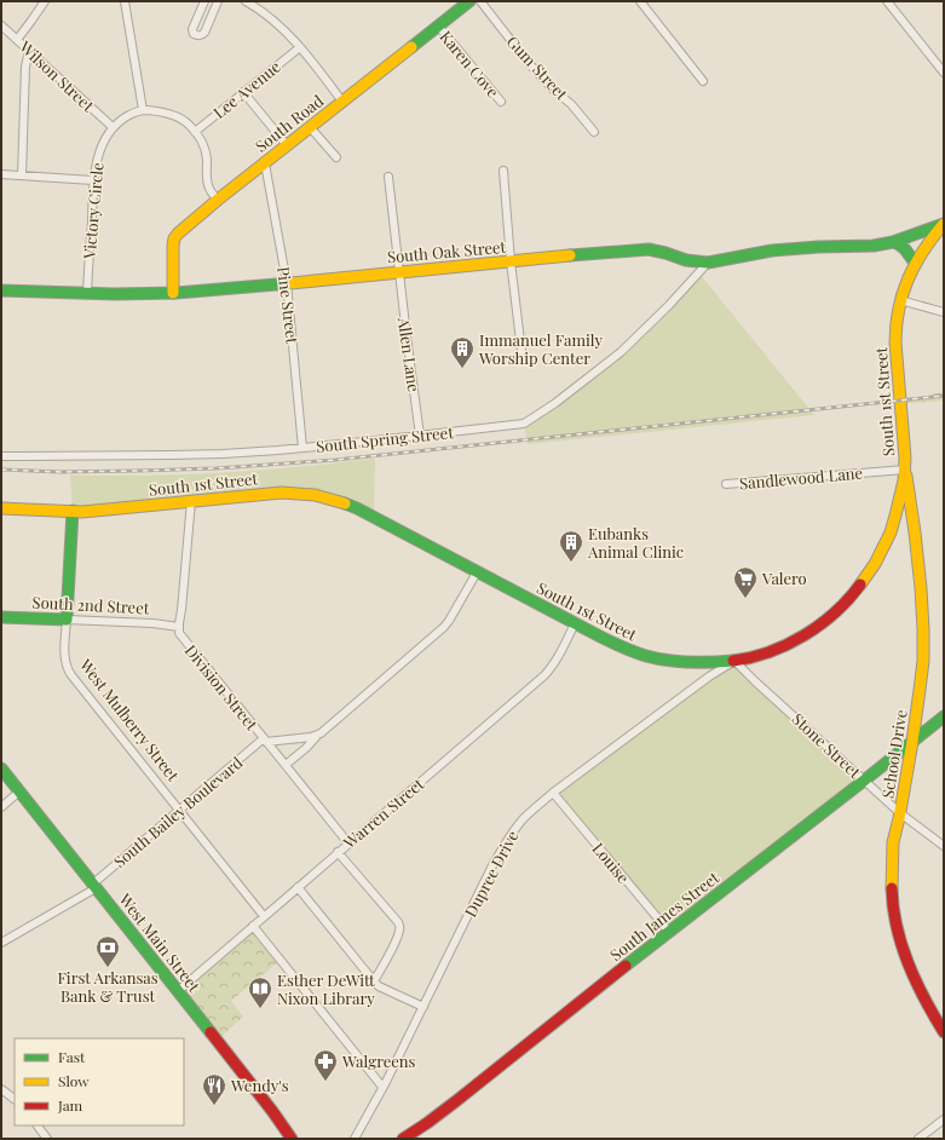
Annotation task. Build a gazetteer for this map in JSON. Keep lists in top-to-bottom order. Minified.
{"streets":{"street":["Karen Cove","Gum Street","Wilson Street","Lee Avenue","South Road","Victory Circle","South Oak Street","Pine Street","Allen Lane","South 1st Street","South Spring Street","Sandlewood Lane","South 2nd Street","Division Street","West Mulberry Street","Stone Street","School Drive","South Bailey Boulevard","Warren Street","Louise","Dupree Drive","South James Street","West Main Street"]},"crossings":[["Karen Cove","South Road"],["Wilson Street","Victory Circle"],["South Road","South Oak Street"],["South Road","Pine Street"],["Victory Circle","South Oak Street"],["South Oak Street","Pine Street"],["South Oak Street","Allen Lane"],["South Oak Street","South 1st Street"],["South Oak Street","South Spring Street"],["Pine Street","South Spring Street"],["Allen Lane","South Spring Street"],["South 1st Street","Sandlewood Lane"],["South 1st Street","Division Street"],["South 1st Street","West Mulberry Street"],["South 1st Street","Stone Street"],["South 1st Street","School Drive"],["South 1st Street","Warren Street"],["South 1st Street","Dupree Drive"],["Sandlewood Lane","School Drive"],["South 2nd Street","Division Street"],["South 2nd Street","West Mulberry Street"],["Division Street","South Bailey Boulevard"],["Division Street","Warren Street"],["West Mulberry Street","South Bailey Boulevard"],["West Mulberry Street","Warren Street"],["Stone Street","School Drive"],["Stone Street","Dupree Drive"],["Stone Street","South James Street"],["School Drive","South James Street"],["South Bailey Boulevard","West Main Street"],["Warren Street","West Main Street"],["Louise","Dupree Drive"],["Louise","South James Street"]],"places":{"building":["Immanuel Family Worship Center","Eubanks Animal Clinic"],"supermarket":["Valero"],"bank":["First Arkansas Bank & Trust"],"library":["Esther DeWitt Nixon Library"],"pharmacy":["Walgreens"],"restaurant":["Wendy's"]},"legend":["Fast","Slow","Jam"]}
